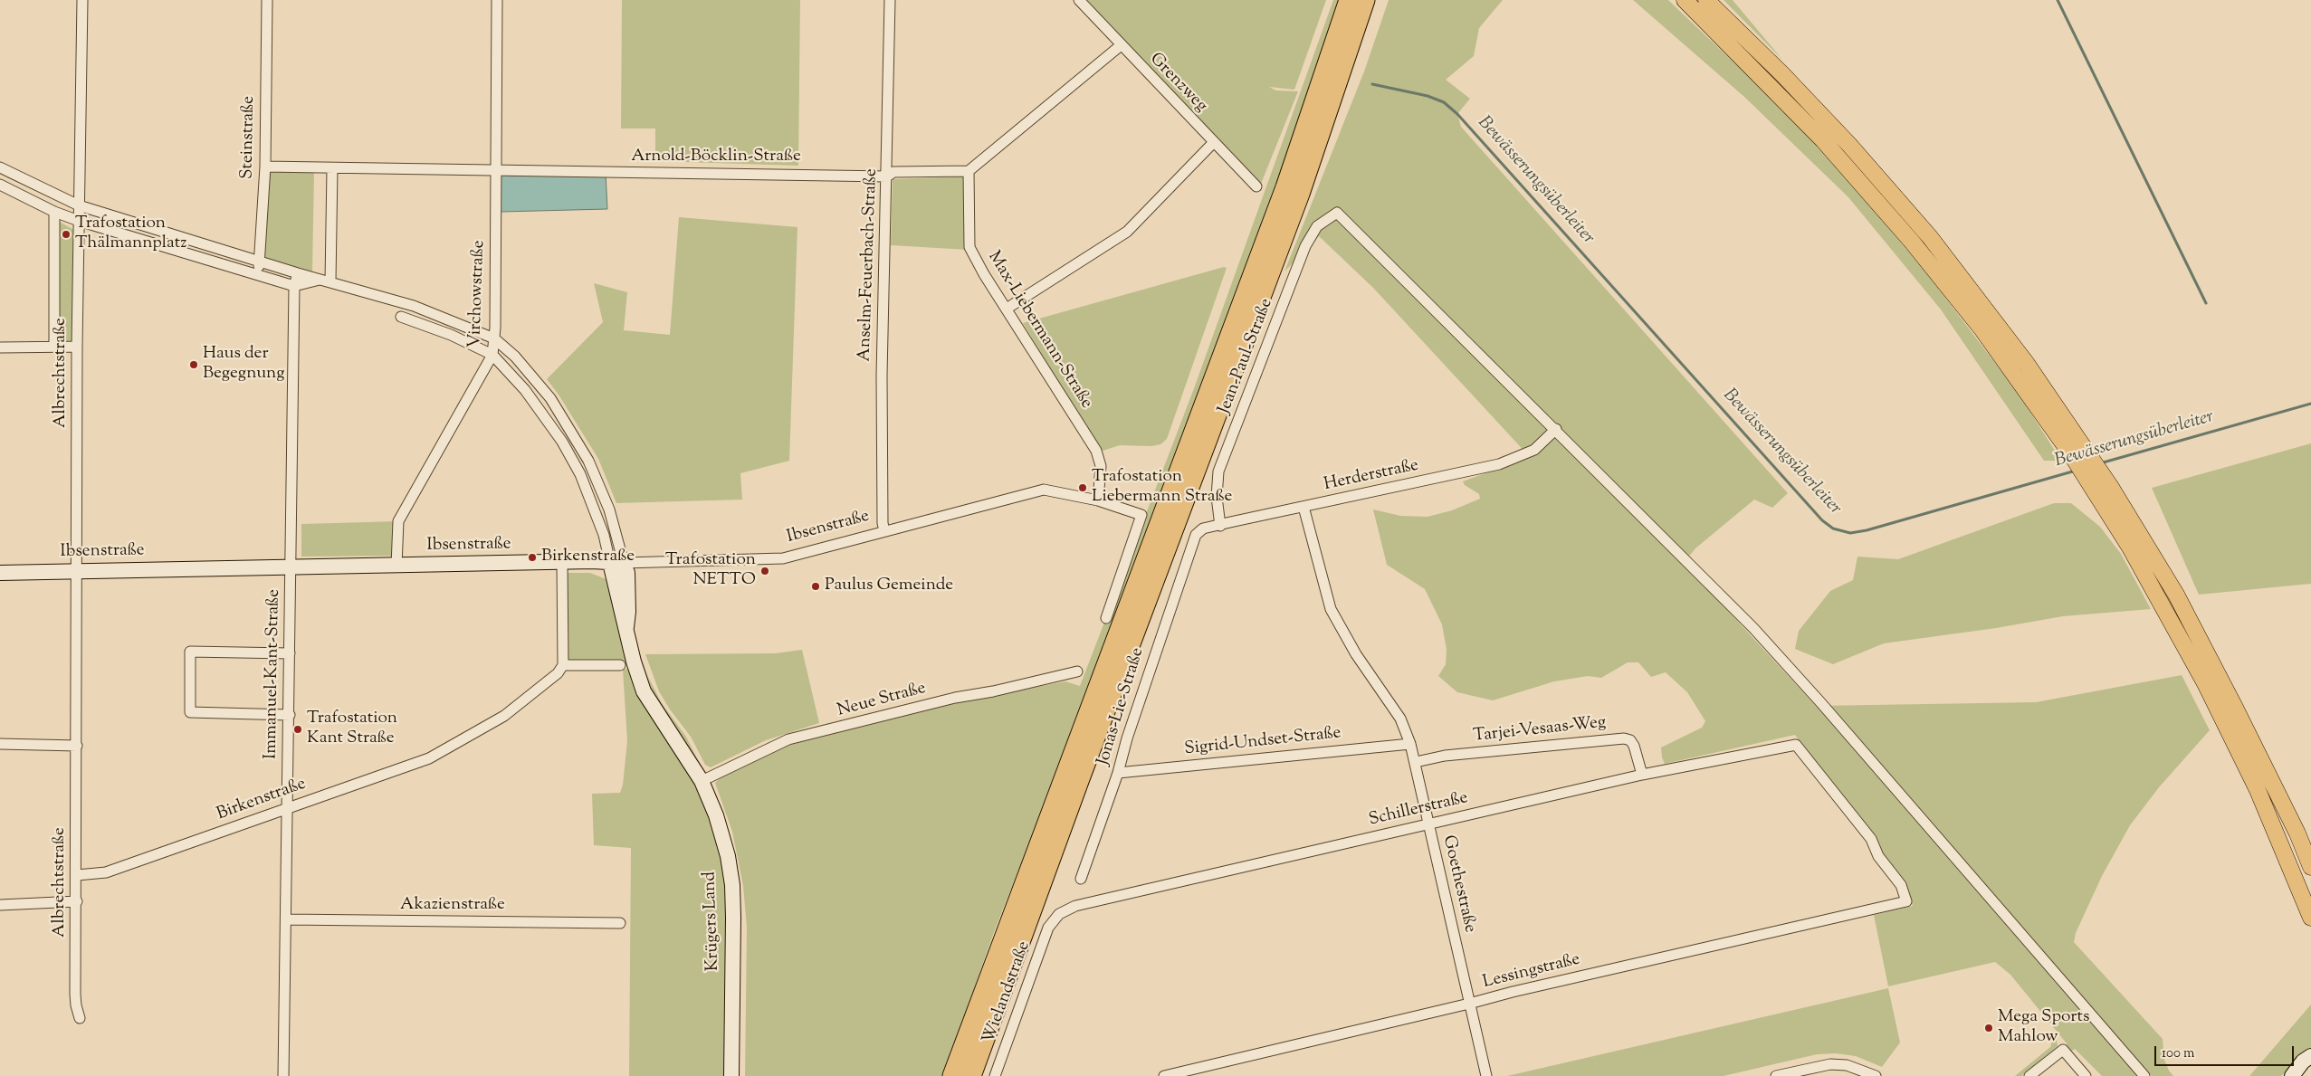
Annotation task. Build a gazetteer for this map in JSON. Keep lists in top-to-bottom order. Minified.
{"streets":{"street":["Grenzweg","Steinstraße","Arnold-Böcklin-Straße","Anselm-Feuerbach-Straße","Virchowstraße","Max-Liebermann-Straße","Jean-Paul-Straße","Albrechtstraße","Herderstraße","Ibsenstraße","Immanuel-Kant-Straße","Neue Straße","Jonas-Lie-Straße","Tarjei-Vesaas-Weg","Sigrid-Undset-Straße","Birkenstraße","Schillerstraße","Goethestraße","Akazienstraße","Krügers Land","Lessingstraße","Wielandstraße"]},"crossings":[["Steinstraße","Arnold-Böcklin-Straße"],["Arnold-Böcklin-Straße","Anselm-Feuerbach-Straße"],["Arnold-Böcklin-Straße","Virchowstraße"],["Arnold-Böcklin-Straße","Max-Liebermann-Straße"],["Anselm-Feuerbach-Straße","Ibsenstraße"],["Virchowstraße","Ibsenstraße"],["Max-Liebermann-Straße","Ibsenstraße"],["Jean-Paul-Straße","Herderstraße"],["Albrechtstraße","Ibsenstraße"],["Albrechtstraße","Birkenstraße"],["Herderstraße","Jonas-Lie-Straße"],["Herderstraße","Goethestraße"],["Ibsenstraße","Immanuel-Kant-Straße"],["Ibsenstraße","Krügers Land"],["Immanuel-Kant-Straße","Birkenstraße"],["Immanuel-Kant-Straße","Akazienstraße"],["Neue Straße","Krügers Land"],["Jonas-Lie-Straße","Sigrid-Undset-Straße"],["Tarjei-Vesaas-Weg","Schillerstraße"],["Tarjei-Vesaas-Weg","Goethestraße"],["Sigrid-Undset-Straße","Goethestraße"],["Schillerstraße","Goethestraße"],["Schillerstraße","Lessingstraße"],["Schillerstraße","Wielandstraße"],["Goethestraße","Lessingstraße"]],"water":["Bewässerungsüberleiter"],"places":["Trafostation Thälmannplatz","Haus der Begegnung","Trafostation Liebermann Straße","Birkenstraße","Trafostation NETTO","Paulus Gemeinde","Trafostation Kant Straße","Mega Sports Mahlow"],"scale_bar":"100 m"}
